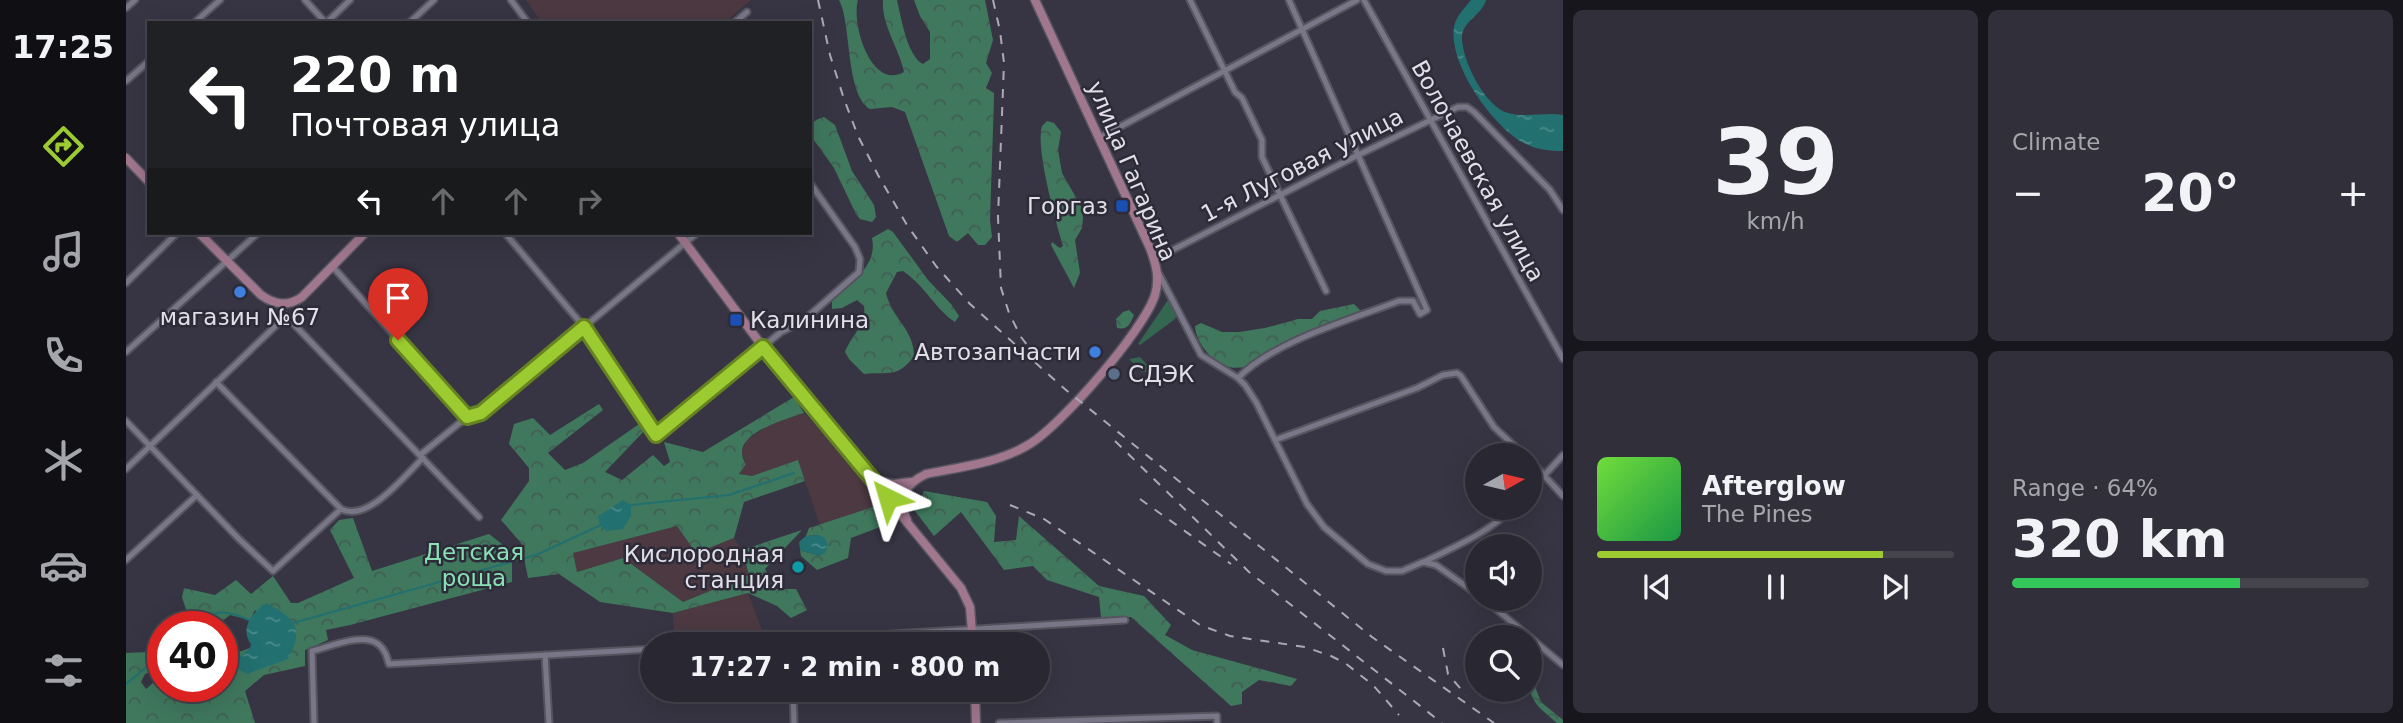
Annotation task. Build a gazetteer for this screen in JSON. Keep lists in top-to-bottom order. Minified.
{"streets":{"main road":["улица Гагарина"],"street":["1-я Луговая улица","Волочаевская улица"]},"crossings":[["1-я Луговая улица","улица Гагарина"],["1-я Луговая улица","Волочаевская улица"]],"parks":["Детская роща"],"places":{"transit":["Горгаз","Калинина"],"other":["магазин №67","Автозапчасти","СДЭК","Кислородная станция"]},"north":"right","page":{"tabs":"17:25","tile":[["39","km/h"],"Climate",["Range · 64%","320 km"]],"turn":["220 m","Почтовая улица"],"heat":["−","20°","+"],"song":["Afterglow","The Pines"],"limit":"40","trip":"17:27 · 2 min · 800 m"}}
